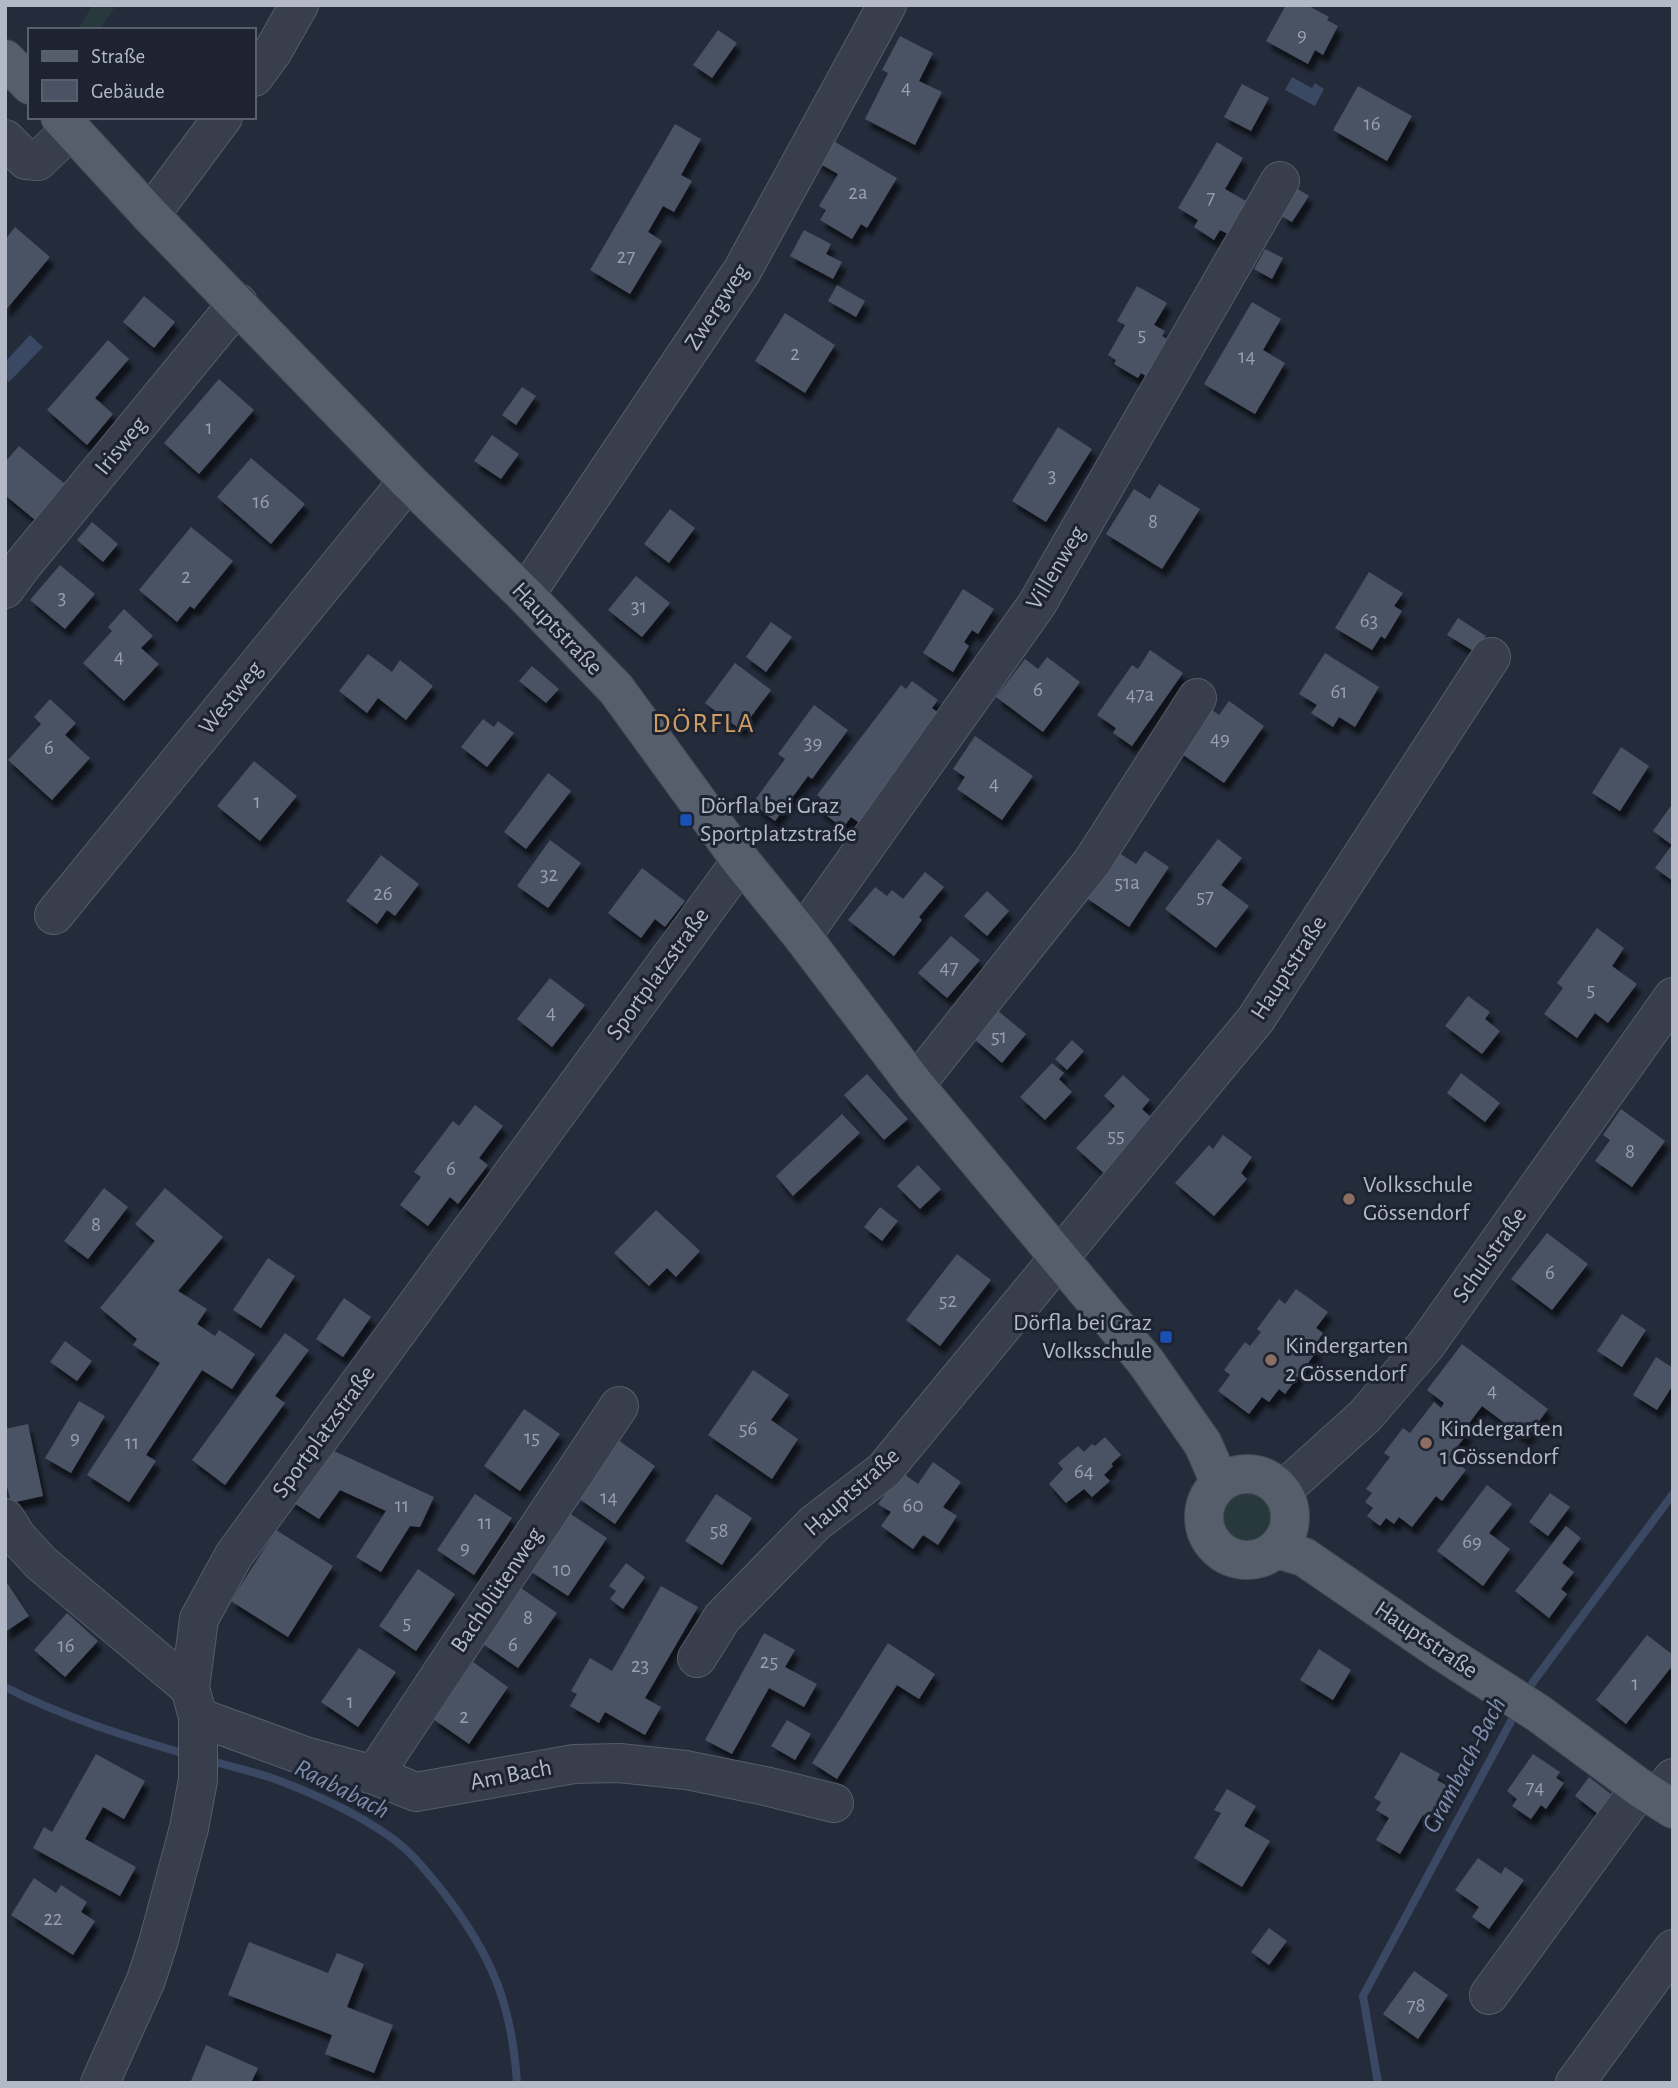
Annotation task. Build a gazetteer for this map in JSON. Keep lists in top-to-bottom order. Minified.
{"streets":{"main road":["Hauptstraße"],"street":["Zwergweg","Irisweg","Villenweg","Westweg","Sportplatzstraße","Schulstraße","Bachblütenweg","Am Bach"]},"crossings":[["Zwergweg","Hauptstraße"],["Irisweg","Hauptstraße"],["Villenweg","Hauptstraße"],["Hauptstraße","Westweg"],["Hauptstraße","Sportplatzstraße"],["Hauptstraße","Schulstraße"],["Sportplatzstraße","Am Bach"],["Bachblütenweg","Am Bach"]],"districts":["DÖRFLA"],"water":["Grambach-Bach","Raababach"],"places":{"transit":["Dörfla bei Graz Sportplatzstraße","Dörfla bei Graz Volksschule"],"other":["Volksschule Gössendorf","Kindergarten 2 Gössendorf","Kindergarten 1 Gössendorf"]},"house_numbers":["9","4","16","2a","7","27","5","2","14","1","3","16","8","2","3","31","63","4","6","61","47a","49","39","6","4","1","32","51a","26","57","47","5","4","51","55","8","6","8","6","52","4","56","9","15","11","64","14","11","60","11","58","69","9","10","8","5","6","16","25","23","1","1","2","74","22","78"],"legend":["Straße","Gebäude"]}
